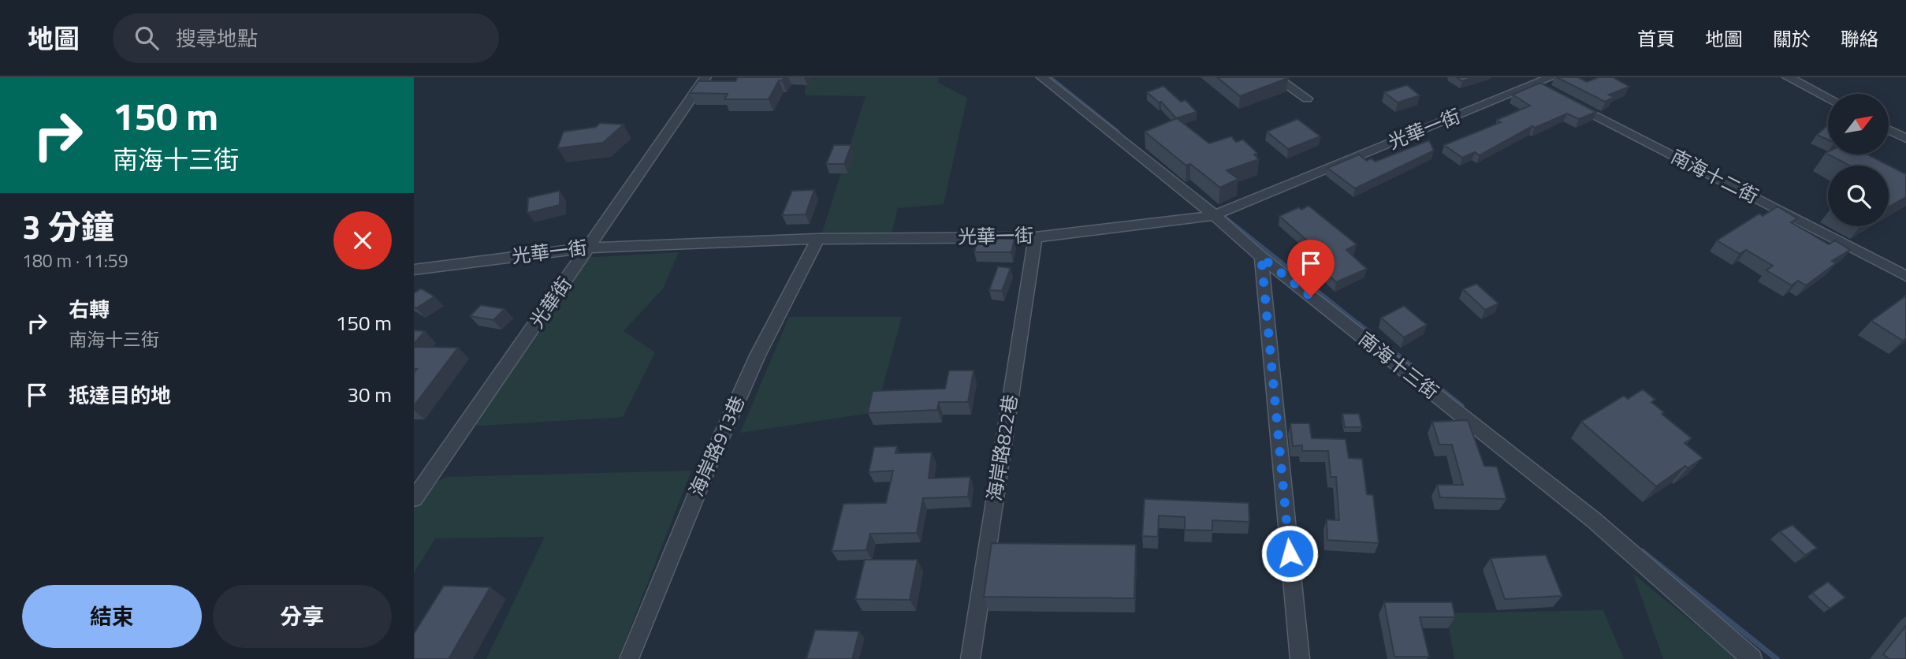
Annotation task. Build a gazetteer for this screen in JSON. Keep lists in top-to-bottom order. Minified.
{"streets":{"street":["光華一街","南海十二街","光華街","南海十三街","海岸路913巷","海岸路822巷"]},"crossings":[["光華一街","南海十二街"],["光華一街","光華街"],["光華一街","南海十三街"],["光華一街","海岸路913巷"],["光華一街","海岸路822巷"]],"north":"top right","page":{"header":"地圖","search":"搜尋地點","nav":["首頁","地圖","關於","聯絡"],"turn":["150 m","南海十三街"],"heading":["3 分鐘","180 m · 11:59"],"list":[{"name":"右轉","note":"南海十三街","value":"150 m"},{"name":"抵達目的地","value":"30 m"}],"buttons":["結束","分享"]}}
